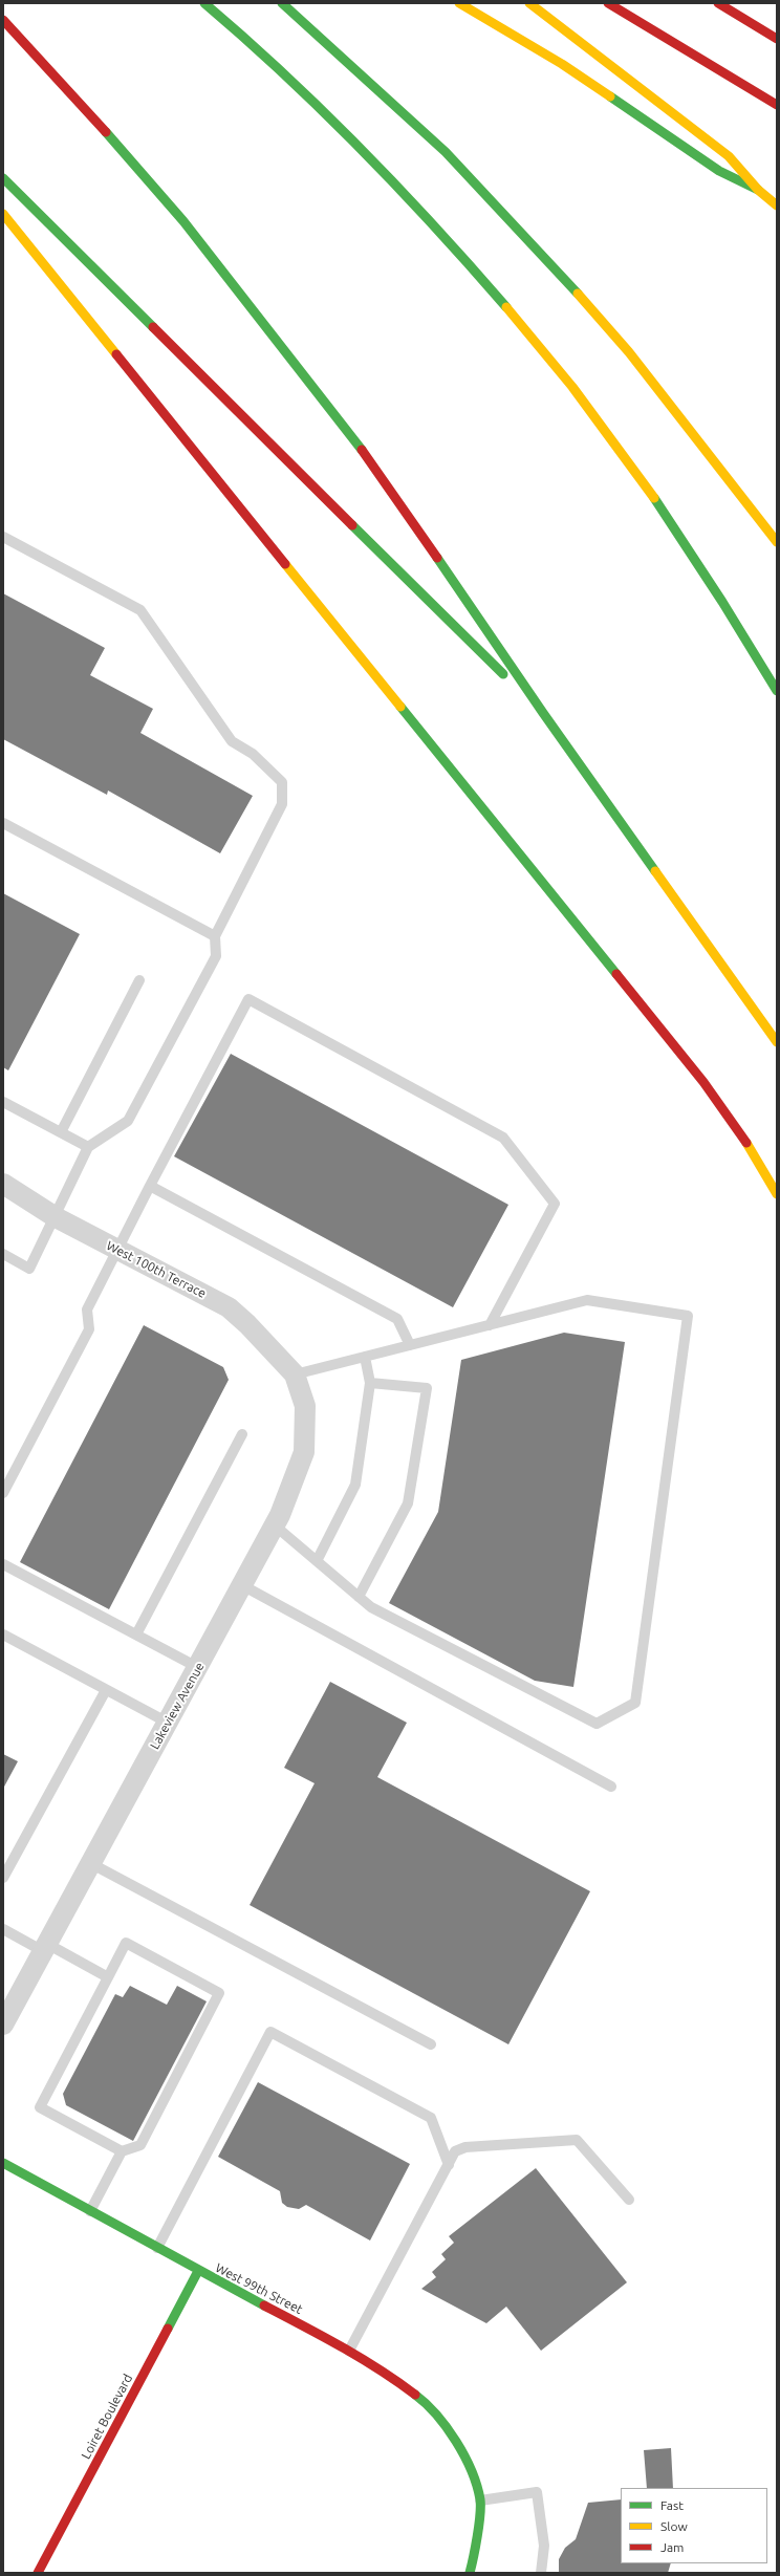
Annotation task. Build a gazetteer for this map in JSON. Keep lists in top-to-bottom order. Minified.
{"streets":{"main road":["West 99th Street","Loiret Boulevard"],"street":["West 100th Terrace","Lakeview Avenue"]},"crossings":[["West 100th Terrace","Lakeview Avenue"],["West 99th Street","Loiret Boulevard"]],"legend":["Fast","Slow","Jam"]}
